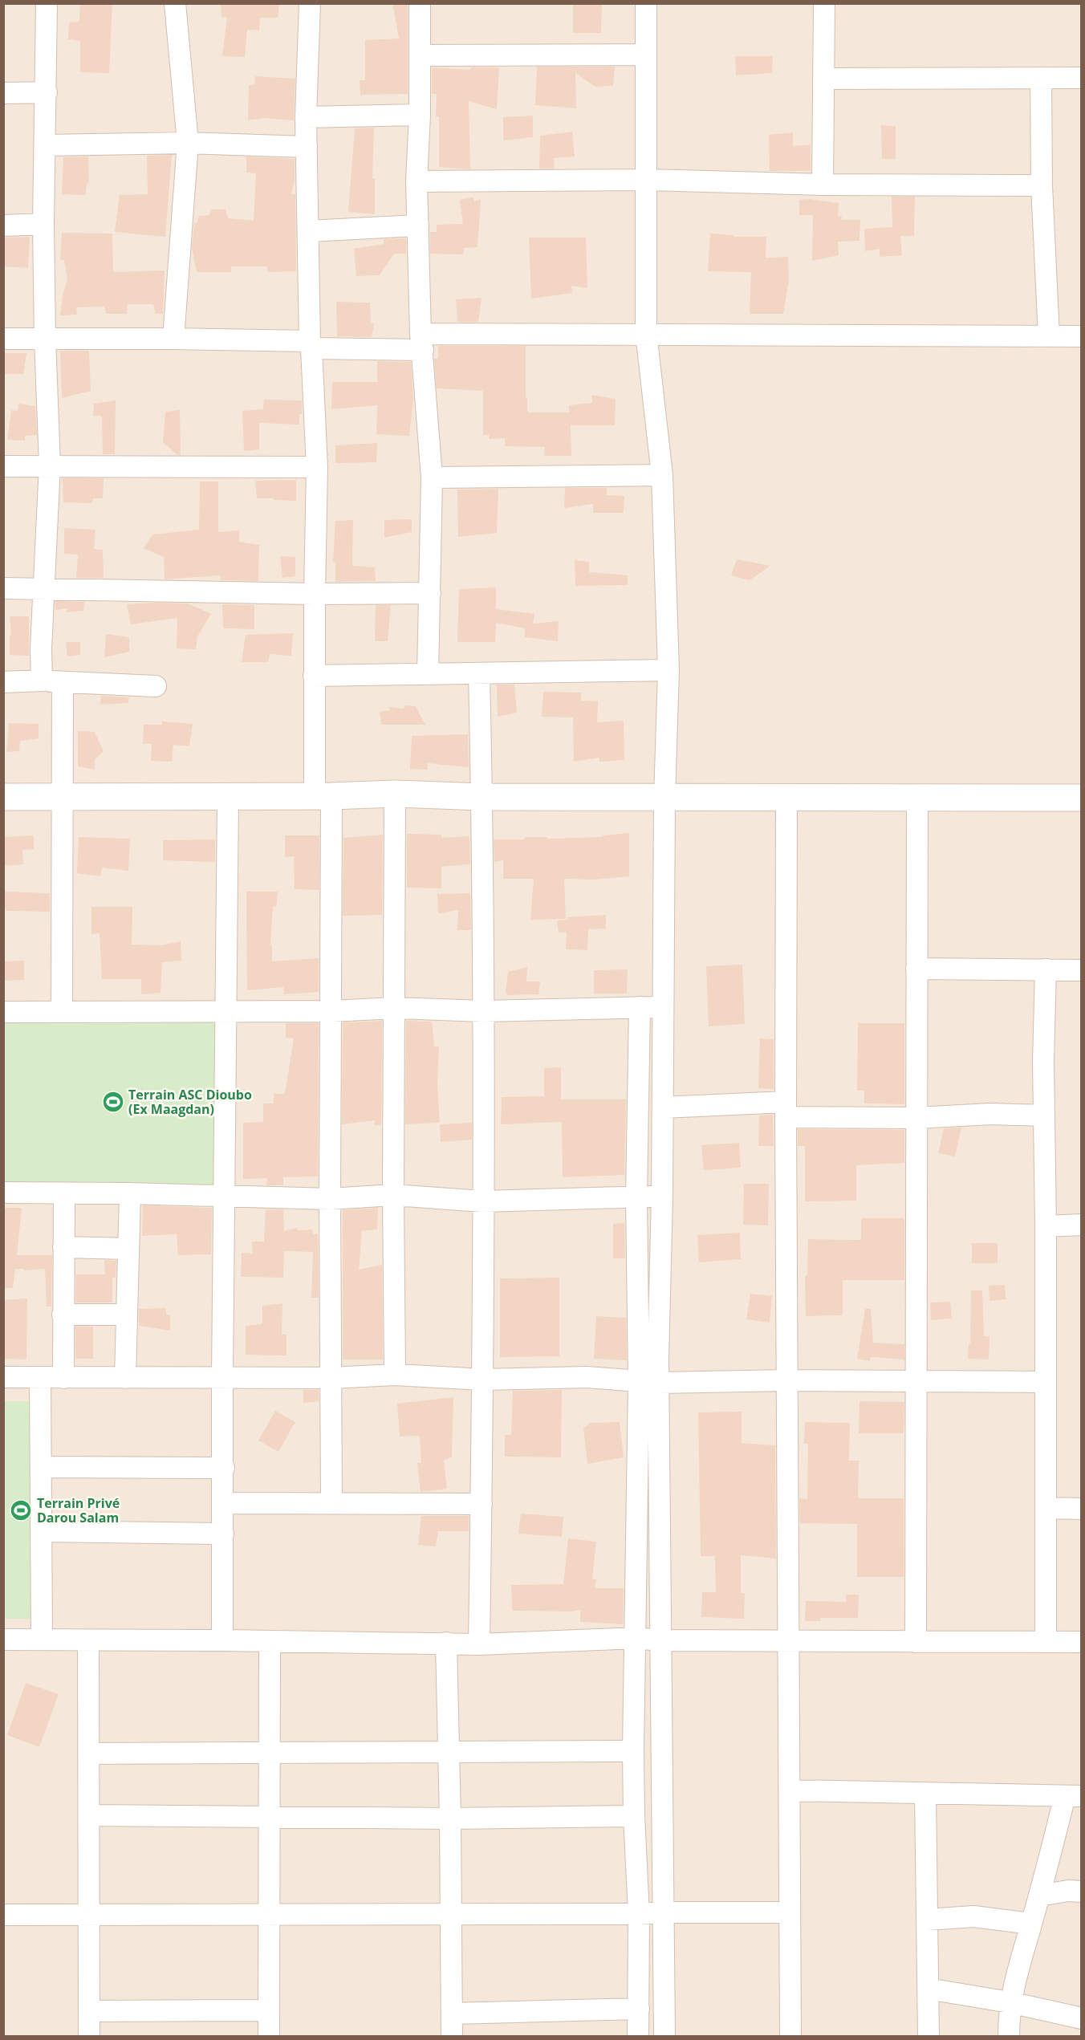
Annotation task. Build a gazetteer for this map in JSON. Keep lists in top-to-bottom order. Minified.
{"places":{"sports":["Terrain ASC Dioubo (Ex Maagdan)","Terrain Privé Darou Salam"]}}
